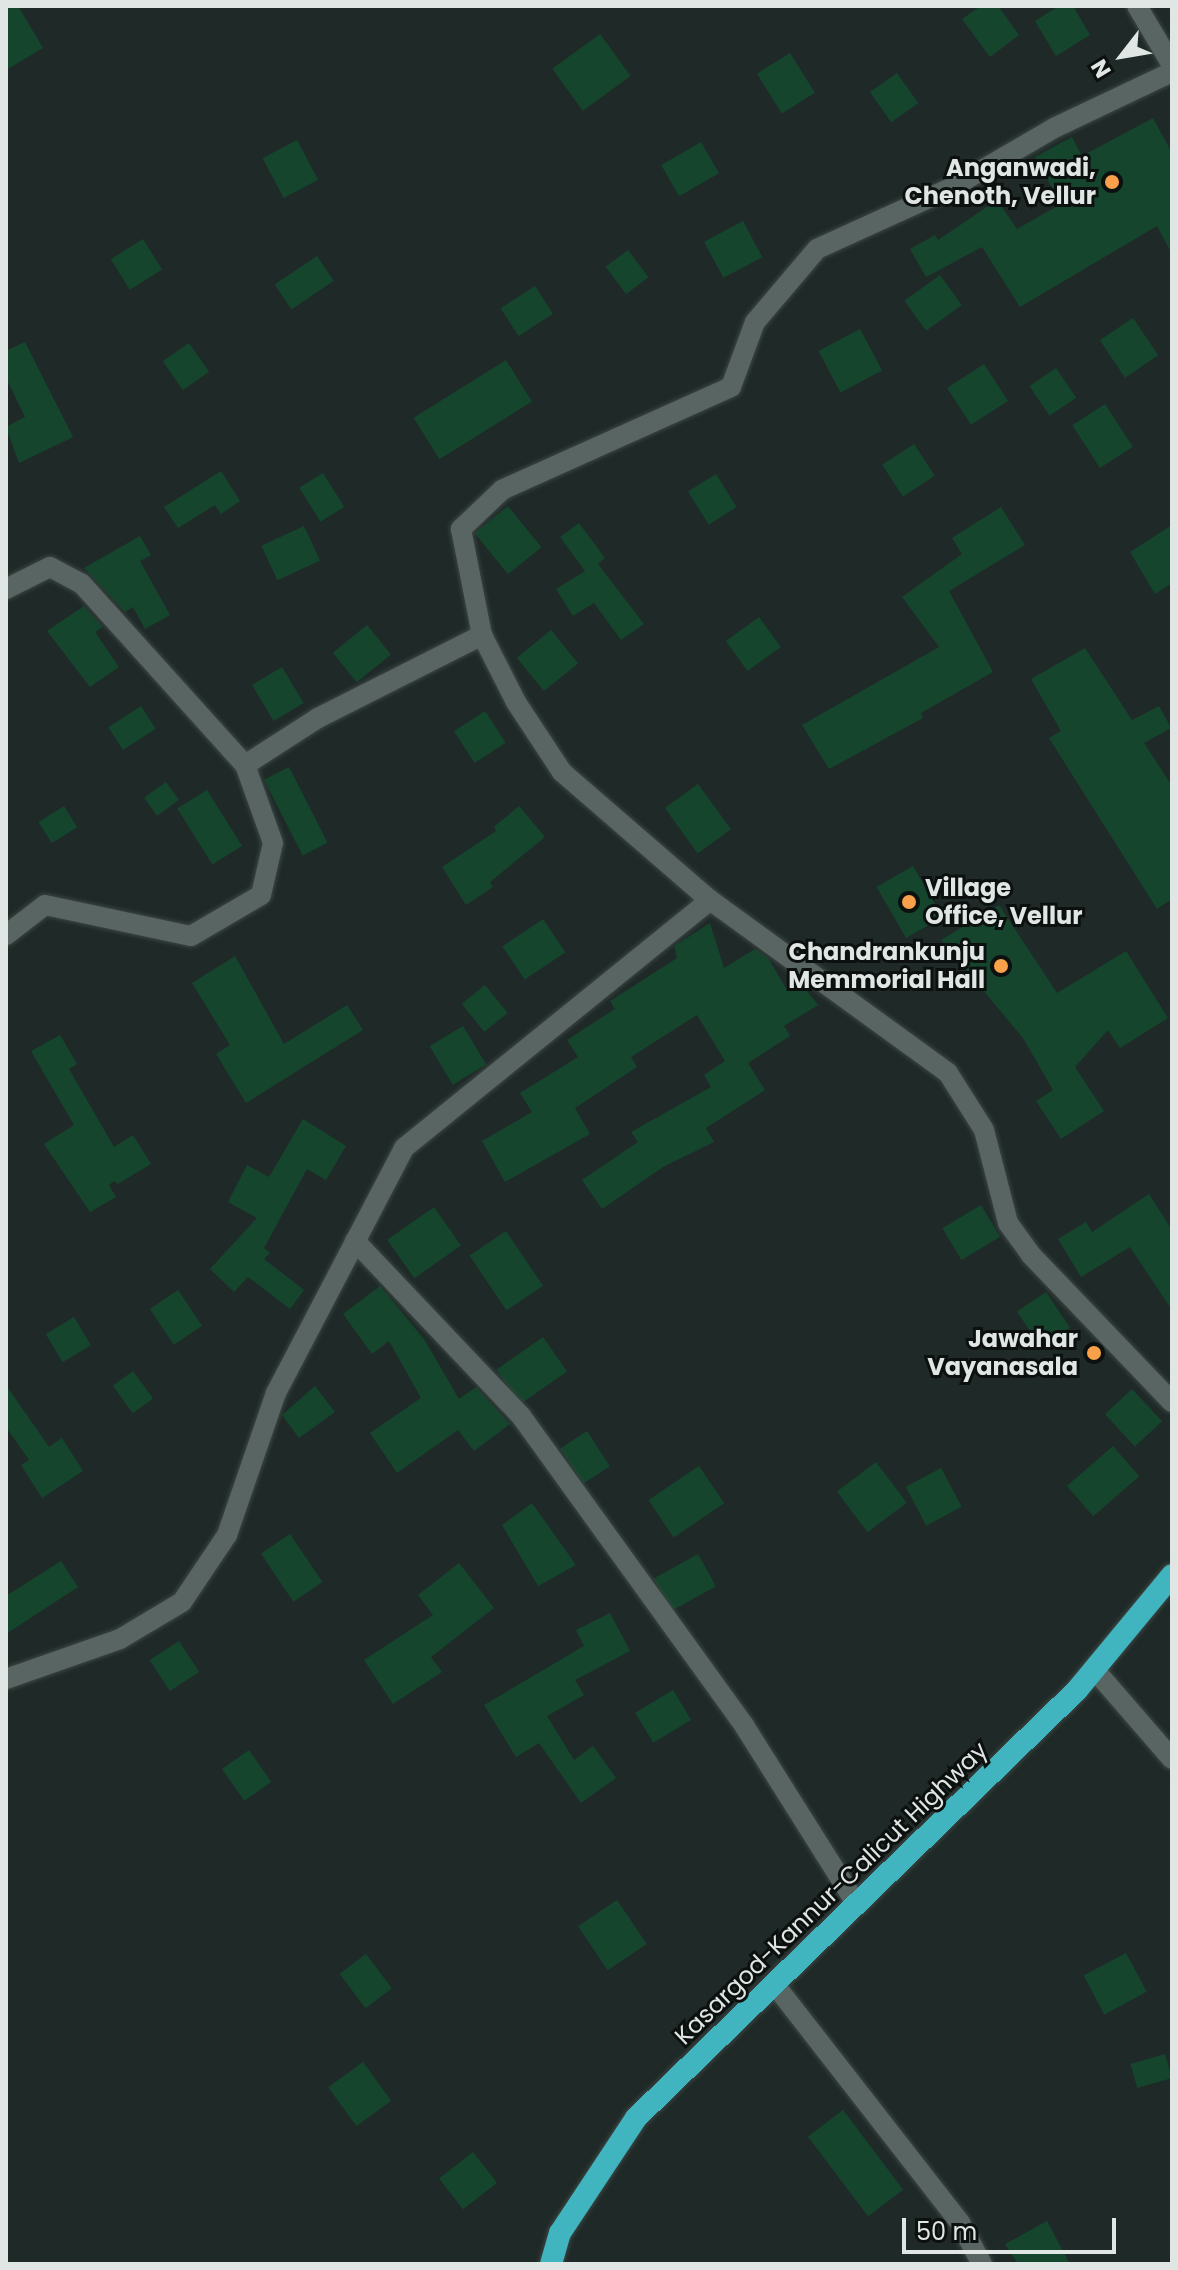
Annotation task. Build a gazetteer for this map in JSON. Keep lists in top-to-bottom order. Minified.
{"streets":{"highway":["Kasargod-Kannur-Calicut Highway"]},"places":["Anganwadi, Chenoth, Vellur","Village Office, Vellur","Chandrankunju Memmorial Hall","Jawahar Vayanasala"],"scale_bar":"50 m","north":"bottom left"}
